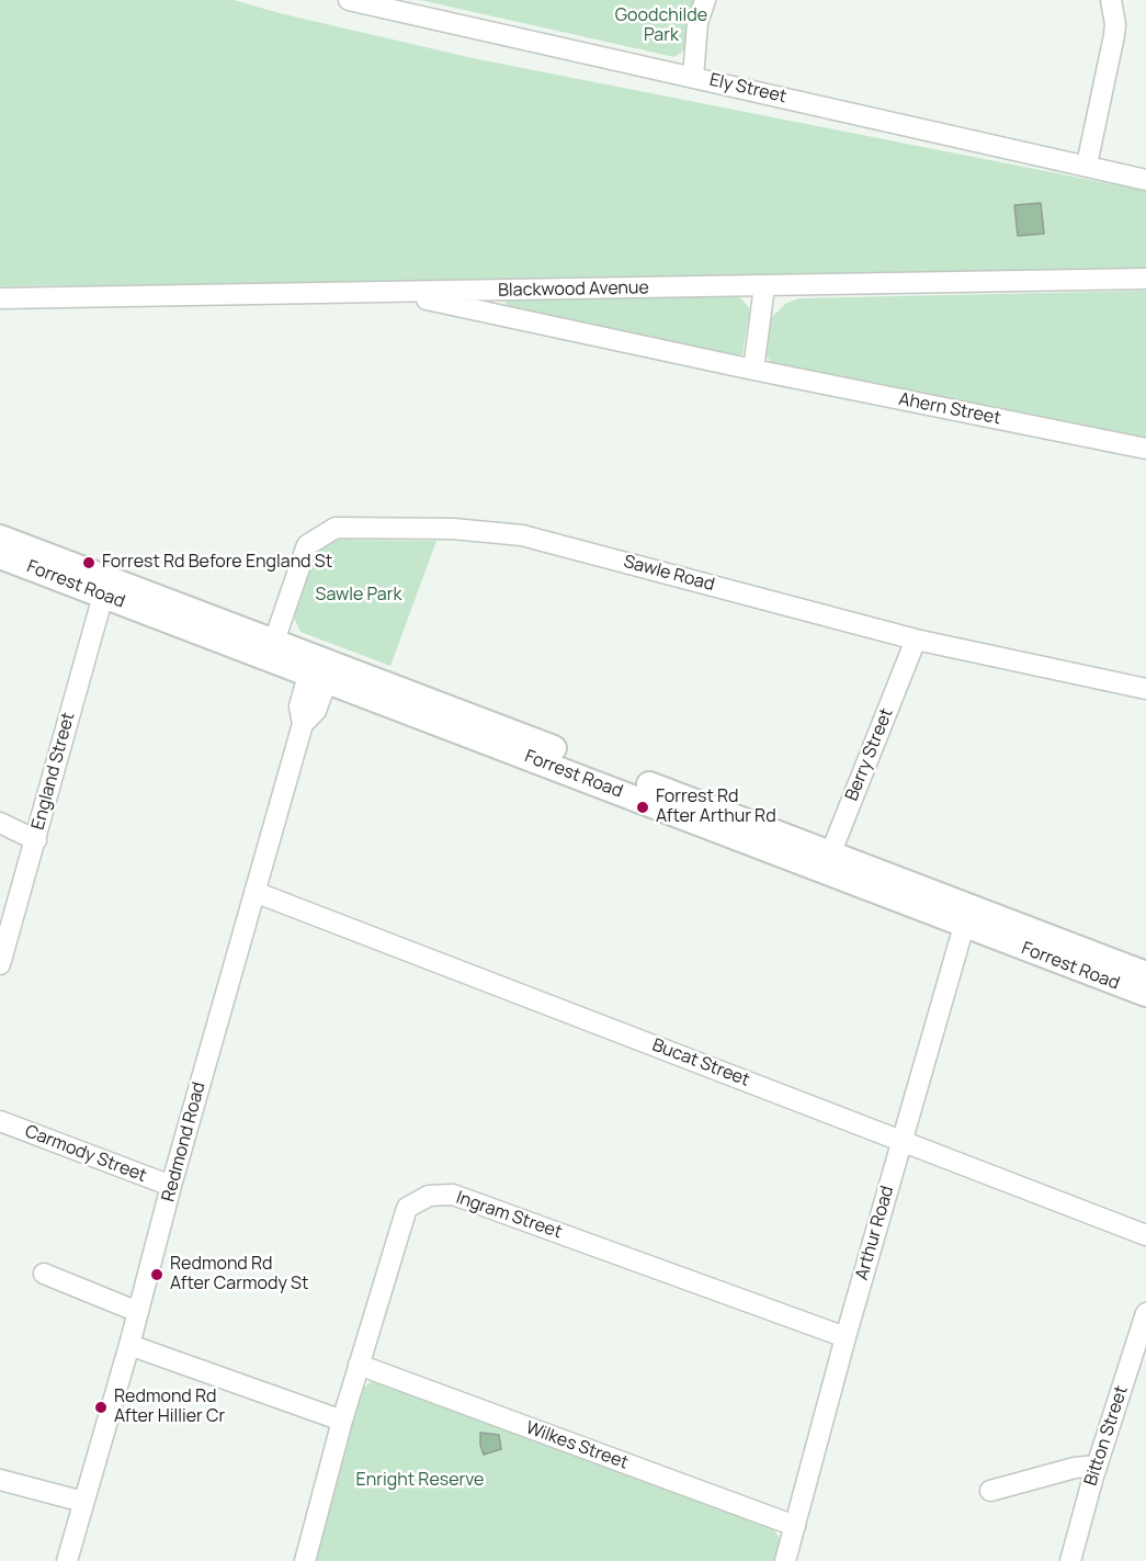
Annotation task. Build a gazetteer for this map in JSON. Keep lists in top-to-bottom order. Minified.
{"streets":{"main road":["Forrest Road"],"street":["Ely Street","Blackwood Avenue","Ahern Street","Sawle Road","Berry Street","England Street","Bucat Street","Redmond Road","Carmody Street","Ingram Street","Arthur Road","Bitton Street","Wilkes Street"]},"crossings":[["Blackwood Avenue","Ahern Street"],["Sawle Road","Forrest Road"],["Sawle Road","Berry Street"],["Forrest Road","Berry Street"],["Forrest Road","England Street"],["Forrest Road","Redmond Road"],["Forrest Road","Arthur Road"],["Bucat Street","Redmond Road"],["Bucat Street","Arthur Road"],["Redmond Road","Carmody Street"],["Ingram Street","Arthur Road"],["Ingram Street","Wilkes Street"],["Arthur Road","Wilkes Street"]],"parks":["Goodchilde Park","Sawle Park","Enright Reserve"],"places":["Forrest Rd Before England St","Forrest Rd After Arthur Rd","Redmond Rd After Carmody St","Redmond Rd After Hillier Cr"]}
